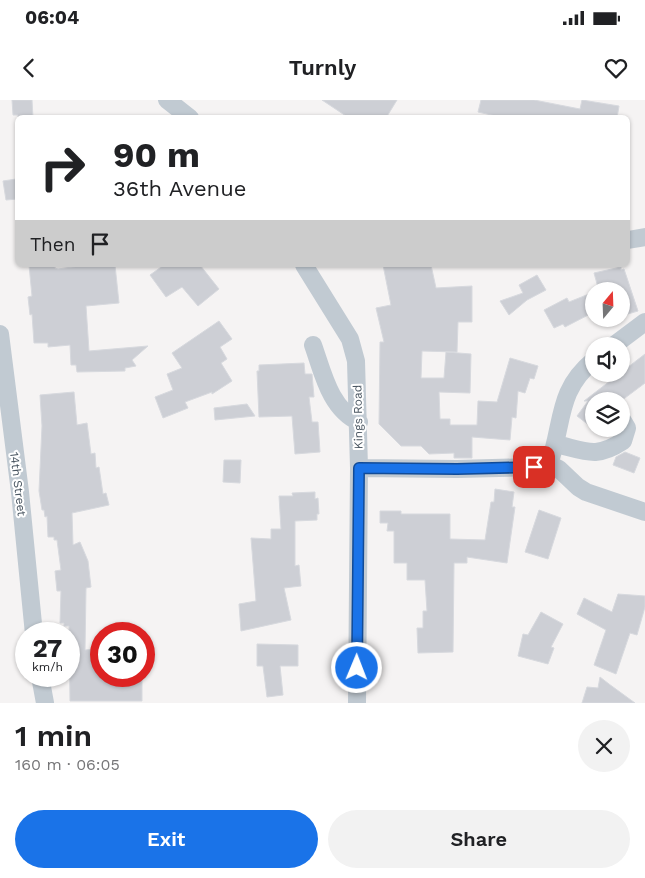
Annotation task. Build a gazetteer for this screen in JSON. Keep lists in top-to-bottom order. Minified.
{"streets":{"street":["Kings Road","14th Street"]},"north":"top","page":{"status":"06:04","header":"Turnly","turn":["90 m","36th Avenue"],"then":"Then","speed":"27 km/h","limit":"30","heading":["1 min","160 m · 06:05"],"buttons":["Exit","Share"]}}
